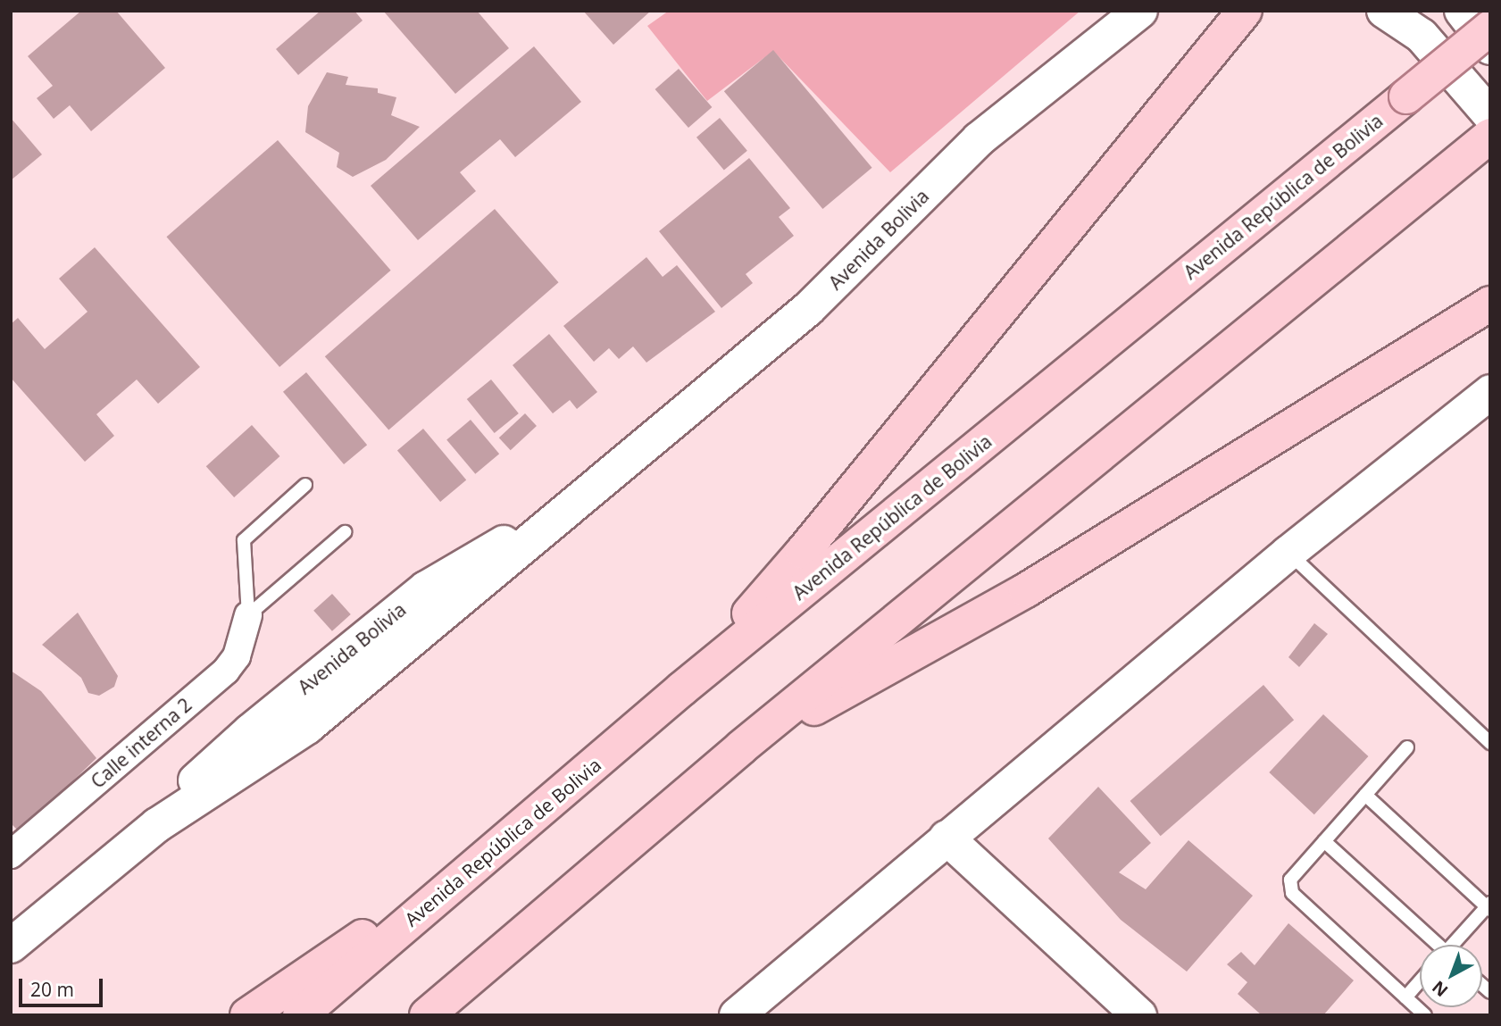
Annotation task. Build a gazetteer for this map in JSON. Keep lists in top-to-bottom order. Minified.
{"streets":{"main road":["Avenida República de Bolivia"],"street":["Avenida Bolivia","Calle interna 2"]},"scale_bar":"20 m","north":"bottom left"}
